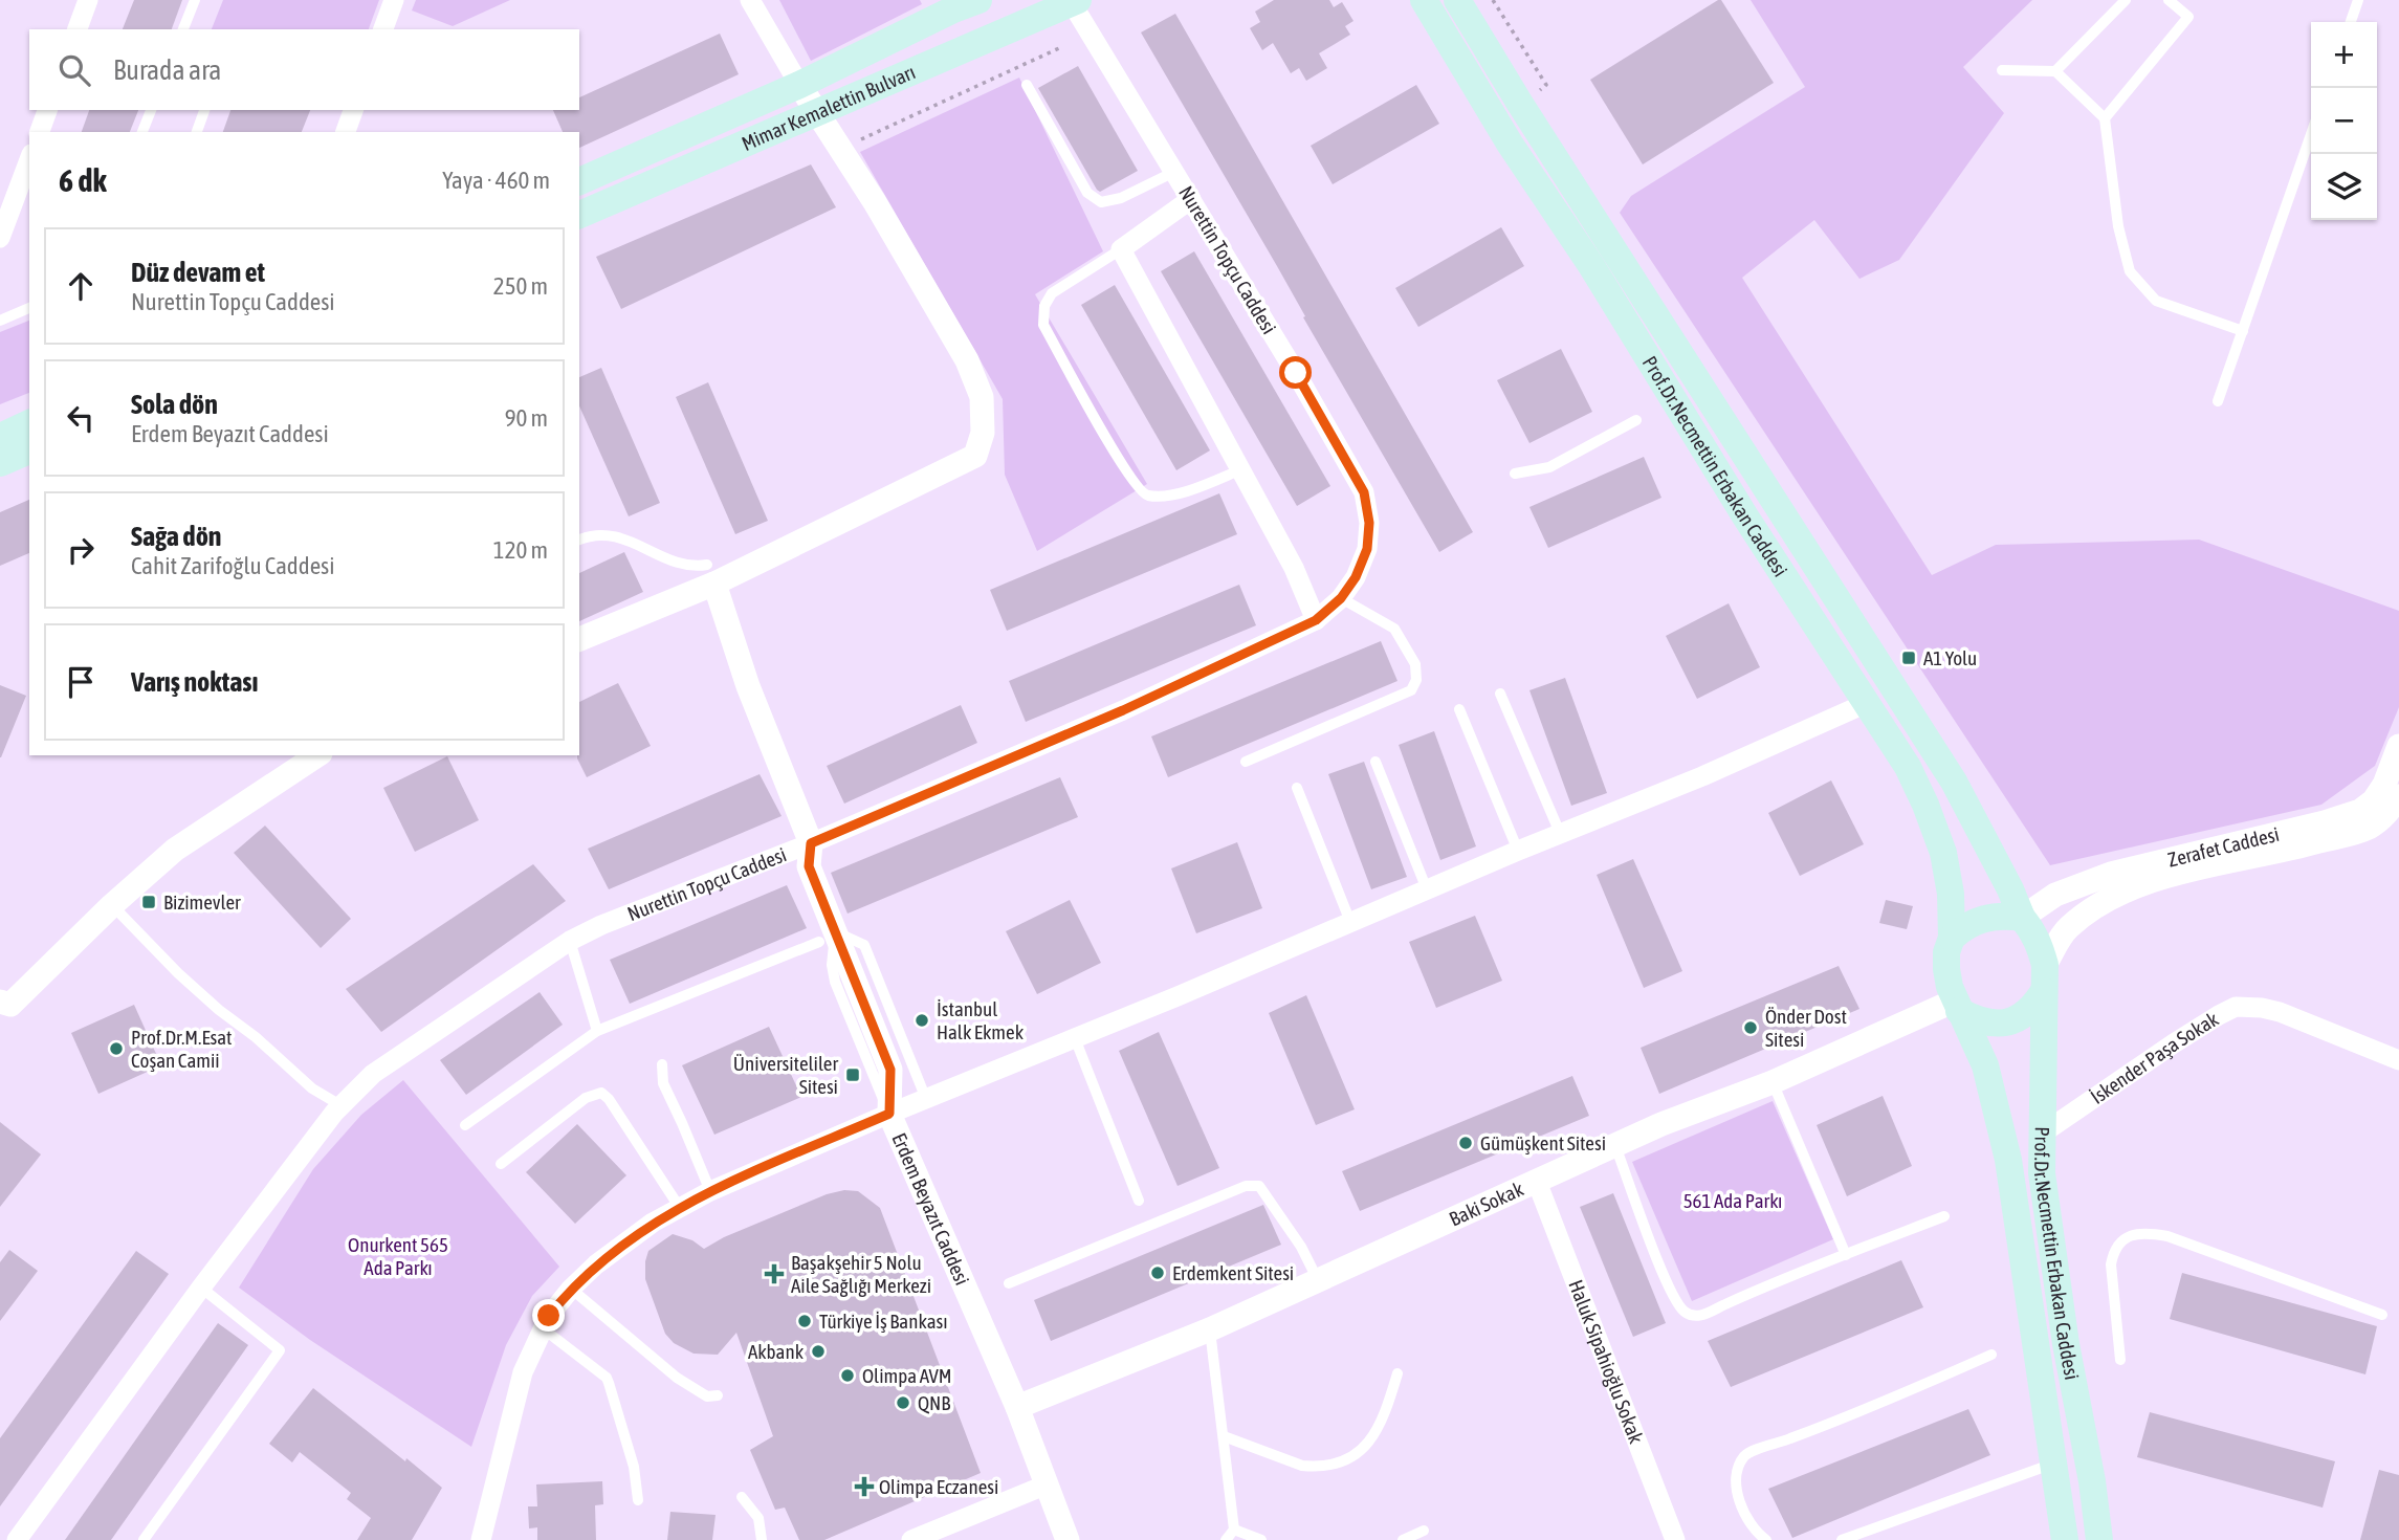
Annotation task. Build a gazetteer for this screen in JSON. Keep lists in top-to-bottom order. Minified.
{"streets":{"main road":["Mimar Kemalettin Bulvarı","Prof.Dr.Necmettin Erbakan Caddesi"],"street":["Nurettin Topçu Caddesi","Zerafet Caddesi","İskender Paşa Sokak","Baki Sokak","Erdem Beyazıt Caddesi","Haluk Sipahioğlu Sokak"]},"crossings":[["Mimar Kemalettin Bulvarı","Nurettin Topçu Caddesi"],["Nurettin Topçu Caddesi","Erdem Beyazıt Caddesi"],["Prof.Dr.Necmettin Erbakan Caddesi","Zerafet Caddesi"],["Prof.Dr.Necmettin Erbakan Caddesi","İskender Paşa Sokak"],["Prof.Dr.Necmettin Erbakan Caddesi","Baki Sokak"],["Zerafet Caddesi","Baki Sokak"],["Baki Sokak","Erdem Beyazıt Caddesi"],["Baki Sokak","Haluk Sipahioğlu Sokak"]],"parks":["561 Ada Parkı","Onurkent 565 Ada Parkı"],"places":{"transit":["A1 Yolu","Bizimevler","Üniversiteliler Sitesi"],"other":["İstanbul Halk Ekmek","Önder Dost Sitesi","Prof.Dr.M.Esat Coşan Camii","Gümüşkent Sitesi","Erdemkent Sitesi","Türkiye İş Bankası","Akbank","Olimpa AVM","QNB"],"health":["Başakşehir 5 Nolu Aile Sağlığı Merkezi","Olimpa Eczanesi"]},"page":{"map_buttons":["+","−"],"search":"Burada ara","heading":["6 dk","Yaya · 460 m"],"list":[["Düz devam et","Nurettin Topçu Caddesi","250 m"],["Sola dön","Erdem Beyazıt Caddesi","90 m"],["Sağa dön","Cahit Zarifoğlu Caddesi","120 m"],"Varış noktası"]}}
